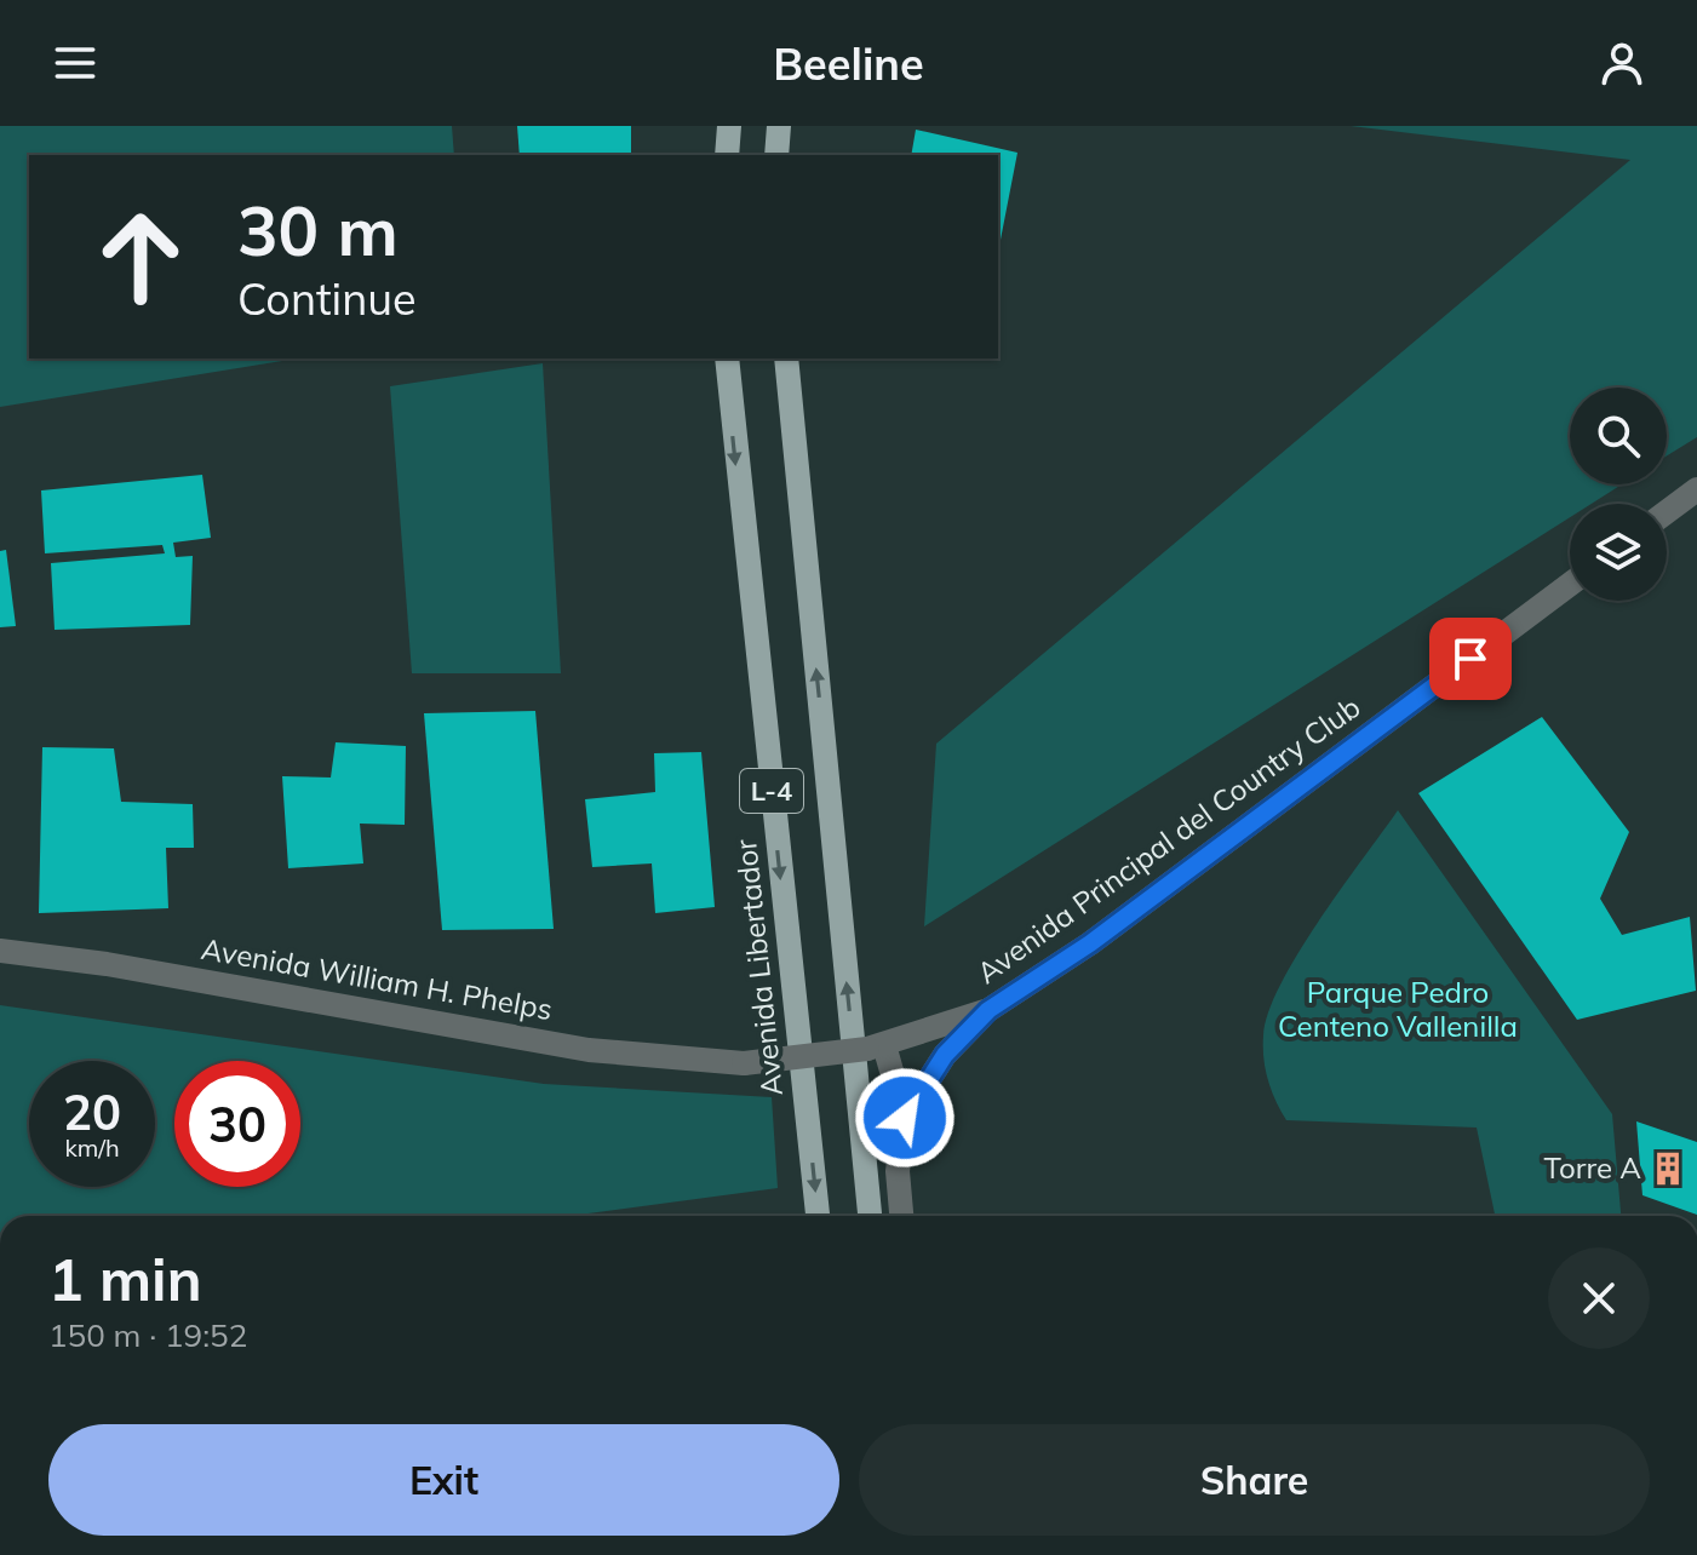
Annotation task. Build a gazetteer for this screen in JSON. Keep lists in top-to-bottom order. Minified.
{"streets":{"main road":["L-4","Avenida Libertador"],"street":["Avenida Principal del Country Club","Avenida William H. Phelps"]},"crossings":[["Avenida Principal del Country Club","Avenida William H. Phelps"]],"parks":["Parque Pedro Centeno Vallenilla"],"places":{"building":["Torre A"]},"page":{"header":"Beeline","turn":["30 m","Continue"],"speed":"20 km/h","limit":"30","heading":["1 min","150 m · 19:52"],"buttons":["Exit","Share"]}}
